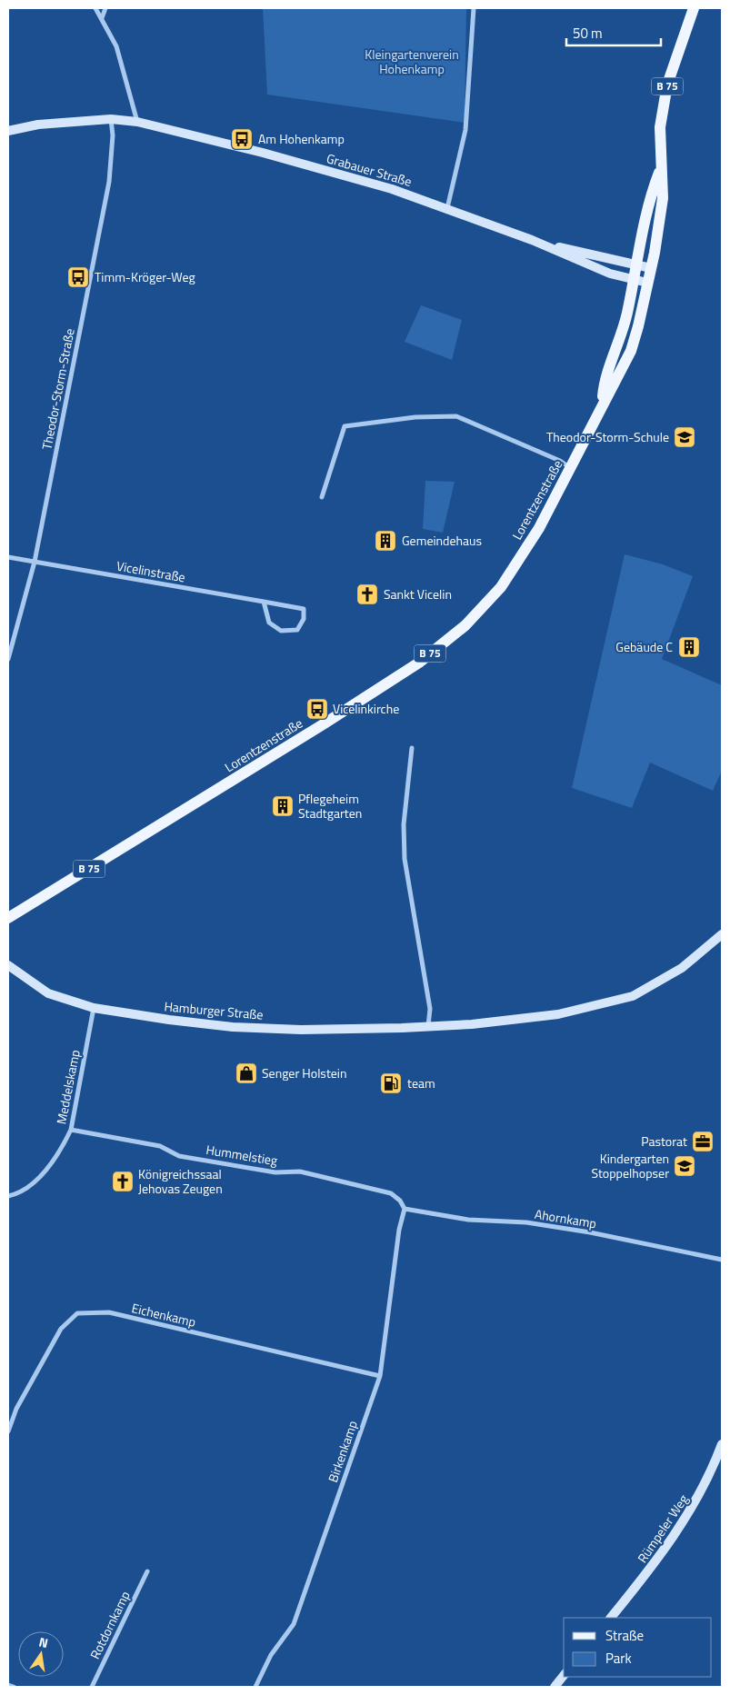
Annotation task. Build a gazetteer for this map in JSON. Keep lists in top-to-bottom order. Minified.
{"streets":{"main road":["B 75","Lorentzenstraße"],"street":["Grabauer Straße","Theodor-Storm-Straße","Vicelinstraße","Hamburger Straße","Meddelskamp","Hummelstieg","Ahornkamp","Eichenkamp","Birkenkamp","Rümpeler Weg","Rotdornkamp"]},"crossings":[["Grabauer Straße","Theodor-Storm-Straße"],["Grabauer Straße","Lorentzenstraße"],["Theodor-Storm-Straße","Vicelinstraße"],["Hamburger Straße","Meddelskamp"],["Meddelskamp","Hummelstieg"],["Hummelstieg","Ahornkamp"],["Hummelstieg","Birkenkamp"],["Ahornkamp","Birkenkamp"],["Eichenkamp","Birkenkamp"]],"parks":["Kleingartenverein Hohenkamp"],"places":{"bus stop":["Am Hohenkamp","Timm-Kröger-Weg","Vicelinkirche"],"school or university":["Theodor-Storm-Schule","Kindergarten Stoppelhopser"],"building":["Gemeindehaus","Gebäude C","Pflegeheim Stadtgarten"],"church":["Sankt Vicelin","Königreichssaal Jehovas Zeugen"],"shop":["Senger Holstein"],"fuel station":["team"],"office":["Pastorat"]},"legend":["Straße","Park"],"scale_bar":"50 m","north":"top"}
